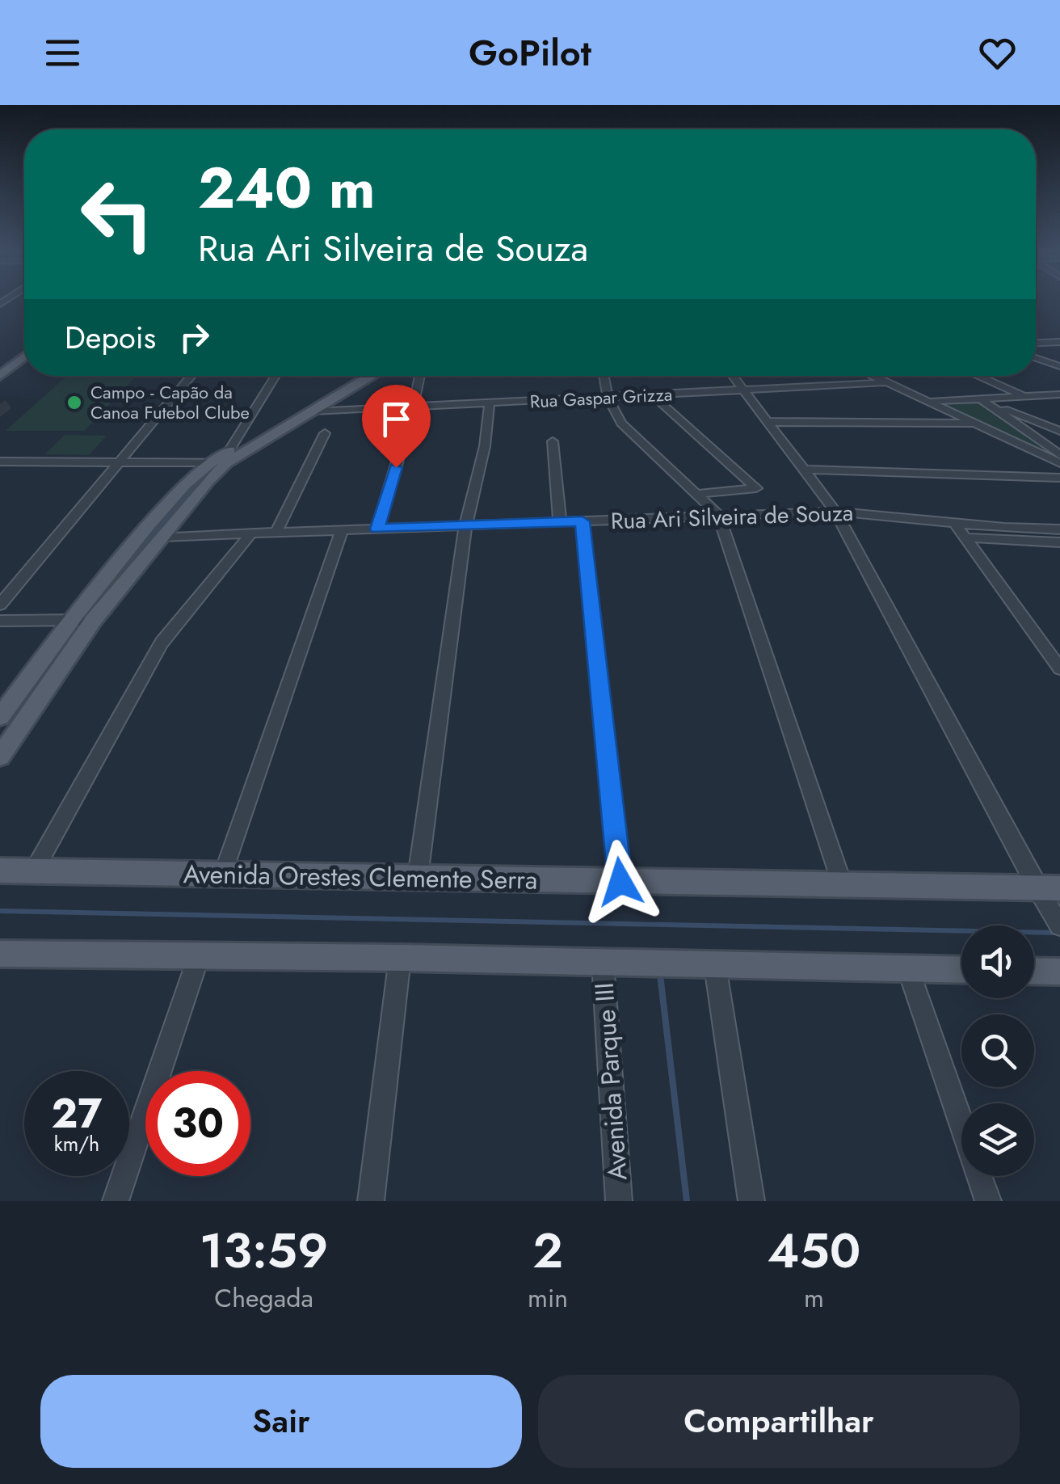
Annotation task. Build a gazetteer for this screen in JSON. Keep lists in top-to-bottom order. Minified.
{"streets":{"main road":["Avenida Orestes Clemente Serra"],"street":["Rua Gaspar Grizza","Rua Ari Silveira de Souza","Avenida Parque III"]},"places":["Campo - Capão da Canoa Futebol Clube"],"page":{"header":"GoPilot","turn":["240 m","Rua Ari Silveira de Souza"],"then":"Depois","speed":"27 km/h","limit":"30","eta":["13:59","Chegada","2","min","450","m"],"buttons":["Sair","Compartilhar"]}}
